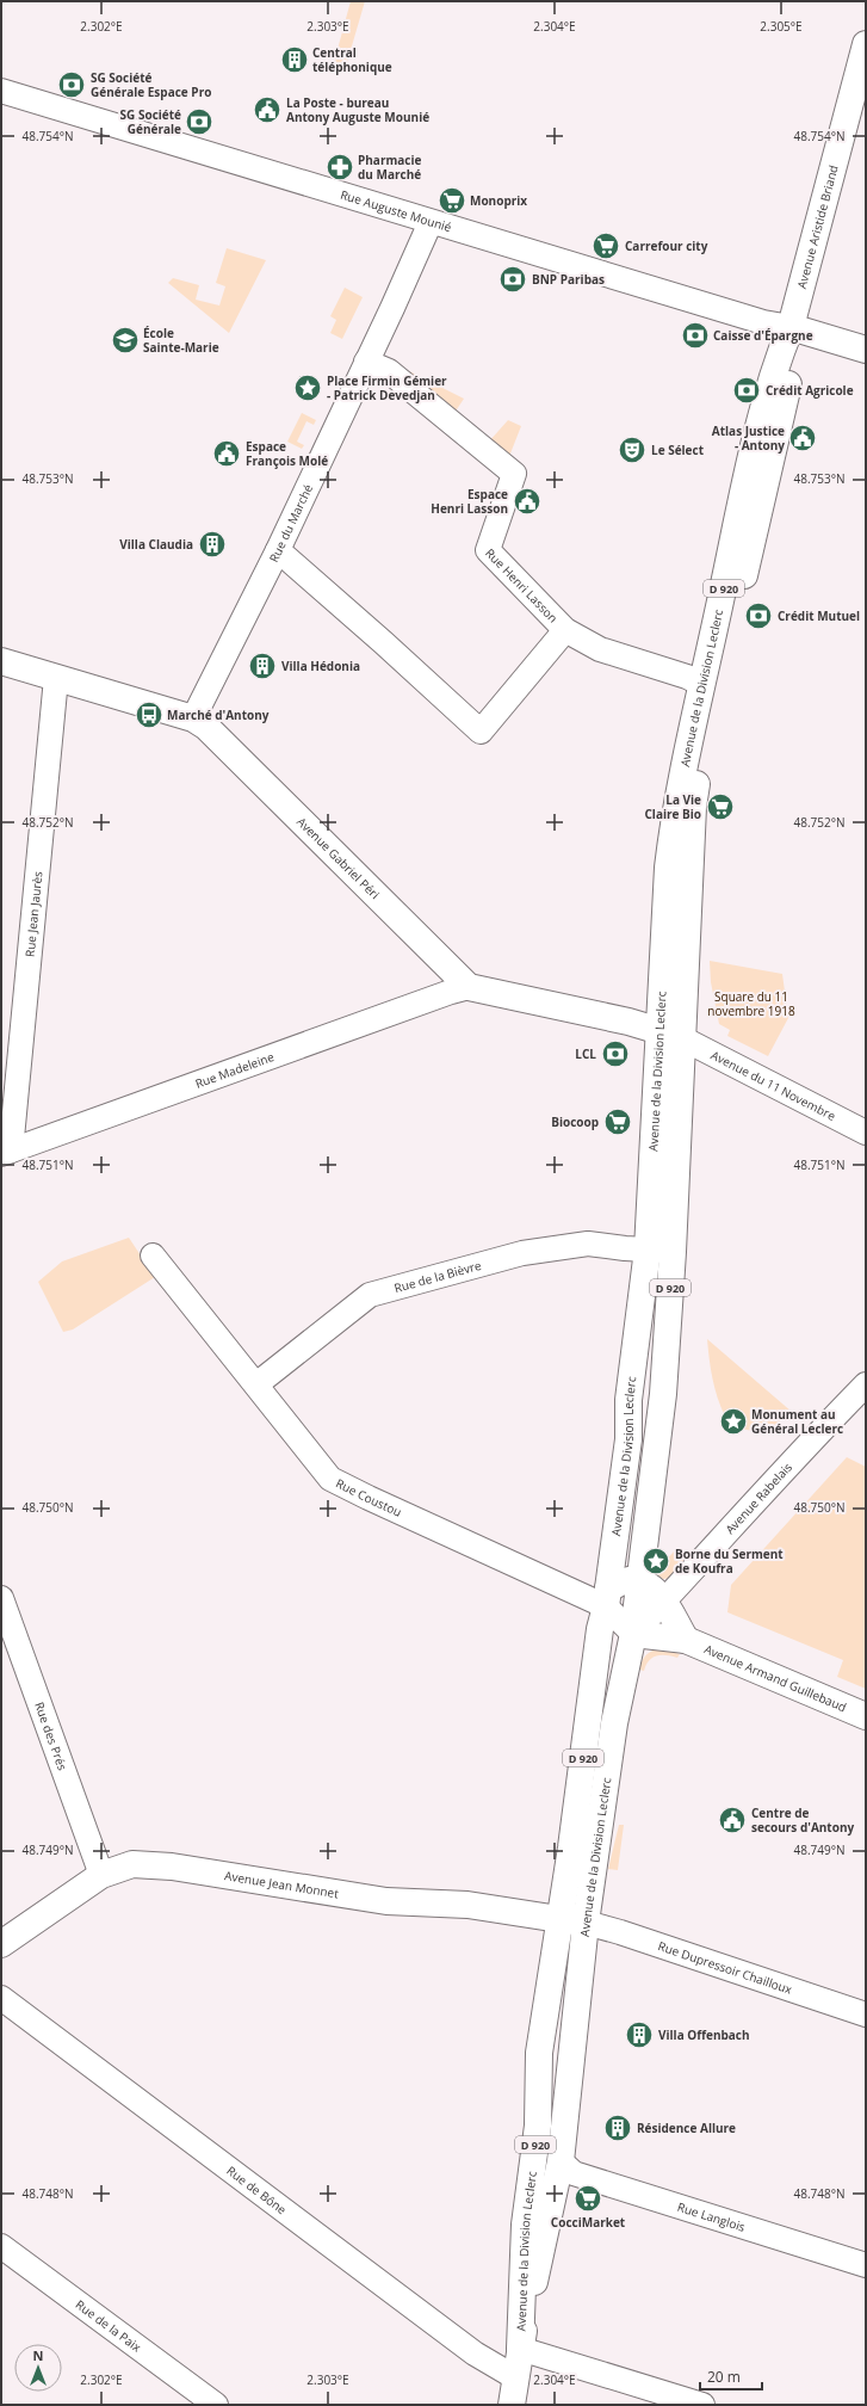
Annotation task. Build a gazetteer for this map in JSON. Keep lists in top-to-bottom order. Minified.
{"streets":{"main road":["Avenue Aristide Briand","D 920","Avenue de la Division Leclerc","Avenue Gabriel Péri","Avenue Armand Guillebaud","Avenue Jean Monnet"],"street":["Rue Auguste Mounié","Rue du Marché","Rue Henri Lasson","Rue Jean Jaurès","Rue Madeleine","Avenue du 11 Novembre","Rue de la Bièvre","Rue Coustou","Avenue Rabelais","Rue des Prés","Rue Dupressoir Chailloux","Rue de Bône","Rue Langlois","Rue de la Paix"]},"crossings":[["Rue Auguste Mounié","Avenue Aristide Briand"],["Rue Auguste Mounié","Rue du Marché"],["Rue Auguste Mounié","Avenue de la Division Leclerc"],["Avenue Aristide Briand","Avenue de la Division Leclerc"],["Rue du Marché","Rue Henri Lasson"],["Rue du Marché","Avenue Gabriel Péri"],["Avenue de la Division Leclerc","Avenue du 11 Novembre"],["Avenue de la Division Leclerc","Rue de la Bièvre"],["Avenue de la Division Leclerc","Rue Coustou"],["Avenue de la Division Leclerc","Avenue Rabelais"],["Avenue de la Division Leclerc","Avenue Armand Guillebaud"],["Avenue de la Division Leclerc","Avenue Jean Monnet"],["Avenue de la Division Leclerc","Rue Dupressoir Chailloux"],["Avenue de la Division Leclerc","Rue de Bône"],["Avenue de la Division Leclerc","Rue Langlois"],["Avenue Gabriel Péri","Rue Jean Jaurès"],["Avenue Gabriel Péri","Rue Madeleine"],["Rue Jean Jaurès","Rue Madeleine"],["Rue de la Bièvre","Rue Coustou"],["Rue Coustou","Avenue Rabelais"],["Rue Coustou","Avenue Armand Guillebaud"],["Avenue Rabelais","Avenue Armand Guillebaud"],["Rue des Prés","Avenue Jean Monnet"],["Avenue Jean Monnet","Rue Dupressoir Chailloux"]],"parks":["Square du 11 novembre 1918"],"places":{"building":["Central téléphonique","Villa Claudia","Villa Hédonia","Villa Offenbach","Résidence Allure"],"bank":["SG Société Générale Espace Pro","SG Société Générale","BNP Paribas","Caisse d'Épargne","Crédit Agricole","Crédit Mutuel","LCL"],"public building":["La Poste - bureau Antony Auguste Mounié","Atlas Justice - Antony","Espace François Molé","Espace Henri Lasson","Centre de secours d'Antony"],"pharmacy":["Pharmacie du Marché"],"supermarket":["Monoprix","Carrefour city","La Vie Claire Bio","Biocoop","CocciMarket"],"school or university":["École Sainte-Marie"],"place":["Place Firmin Gémier - Patrick Devedjan","Monument au Général Leclerc","Borne du Serment de Koufra"],"theatre":["Le Sélect"],"bus stop":["Marché d'Antony"]},"scale_bar":"20 m","north":"top","coordinates":["2.302°E","2.303°E","2.304°E","2.305°E","48.754°N","48.753°N","48.752°N","48.751°N","48.750°N","48.749°N","48.748°N"]}
